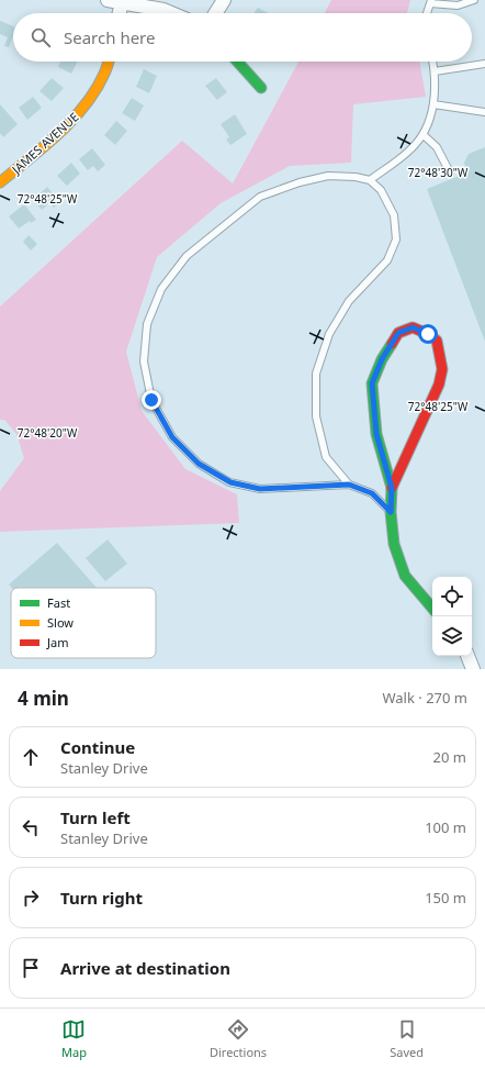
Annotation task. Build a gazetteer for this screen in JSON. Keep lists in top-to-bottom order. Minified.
{"streets":{"street":["JAMES AVENUE"]},"legend":["Fast","Slow","Jam"],"page":{"search":"Search here","heading":["4 min","Walk · 270 m"],"list":[["Continue","Stanley Drive","20 m"],["Turn left","Stanley Drive","100 m"],["Turn right","150 m"],"Arrive at destination"],"nav":["Map","Directions","Saved"]},"coordinates":["72°48'30\"W","72°48'25\"W","72°48'20\"W"]}
